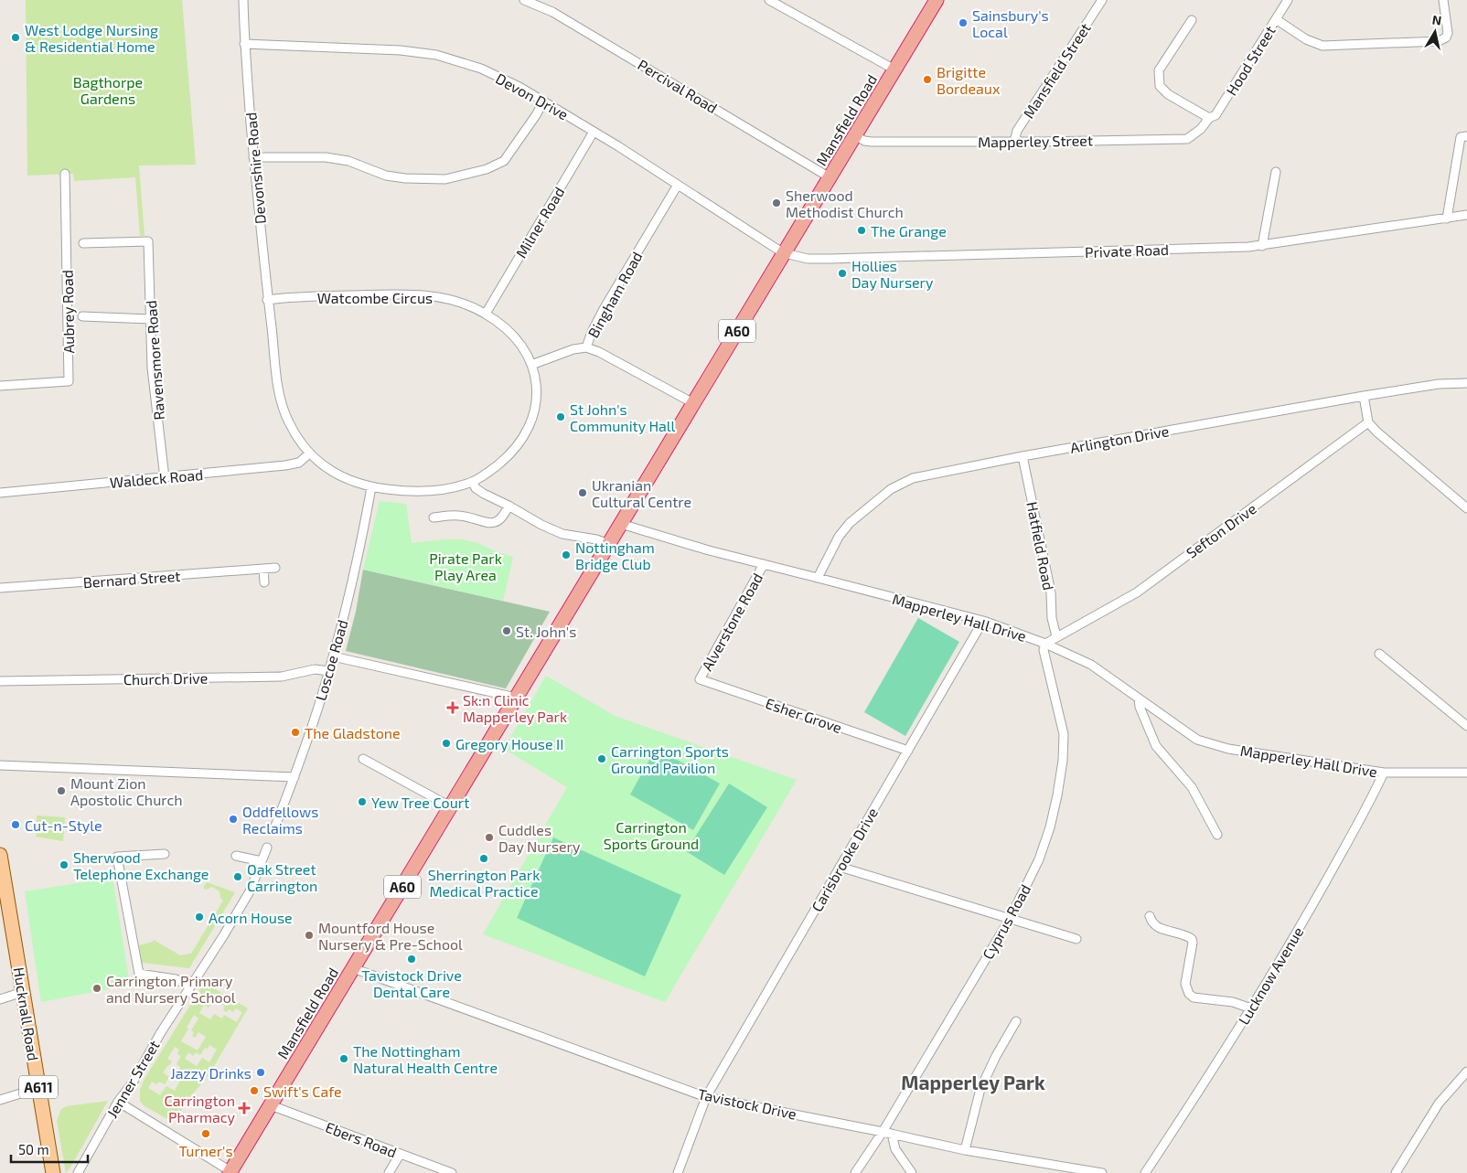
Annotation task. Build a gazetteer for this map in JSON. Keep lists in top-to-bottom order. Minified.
{"streets":{"highway":["Mansfield Road","A60"],"main road":["Hucknall Road","A611"],"street":["Hood Street","Mansfield Street","Percival Road","Devon Drive","Mapperley Street","Devonshire Road","Milner Road","Private Road","Bingham Road","Watcombe Circus","Aubrey Road","Ravensmore Road","Arlington Drive","Waldeck Road","Sefton Drive","Hatfield Road","Bernard Street","Mapperley Hall Drive","Alverstone Road","Loscoe Road","Church Drive","Esher Grove","Carisbrooke Drive","Cyprus Road","Lucknow Avenue","Jenner Street","Tavistock Drive","Ebers Road"]},"crossings":[["Hood Street","Mapperley Street"],["Mansfield Street","Mapperley Street"],["Percival Road","Mansfield Road"],["Devon Drive","Mansfield Road"],["Devon Drive","Devonshire Road"],["Devon Drive","Milner Road"],["Devon Drive","Private Road"],["Devon Drive","Bingham Road"],["Mansfield Road","Mapperley Street"],["Mansfield Road","Private Road"],["Mansfield Road","Bingham Road"],["Mansfield Road","Mapperley Hall Drive"],["Mansfield Road","Tavistock Drive"],["Mansfield Road","Ebers Road"],["Devonshire Road","Watcombe Circus"],["Milner Road","Watcombe Circus"],["Watcombe Circus","Waldeck Road"],["Watcombe Circus","Loscoe Road"],["Ravensmore Road","Waldeck Road"],["Arlington Drive","Hatfield Road"],["Arlington Drive","Mapperley Hall Drive"],["Sefton Drive","Hatfield Road"],["Sefton Drive","Mapperley Hall Drive"],["Sefton Drive","Cyprus Road"],["Mapperley Hall Drive","Alverstone Road"],["Mapperley Hall Drive","Carisbrooke Drive"],["Mapperley Hall Drive","Cyprus Road"],["Mapperley Hall Drive","Lucknow Avenue"],["Alverstone Road","Esher Grove"],["Loscoe Road","Church Drive"],["Esher Grove","Carisbrooke Drive"],["Carisbrooke Drive","Tavistock Drive"],["Cyprus Road","Tavistock Drive"]],"districts":["Mapperley Park"],"parks":["Bagthorpe Gardens","Pirate Park Play Area","Carrington Sports Ground"],"places":{"other":["Sainsbury's Local","West Lodge Nursing & Residential Home","Brigitte Bordeaux","Sherwood Methodist Church","The Grange","Hollies Day Nursery","St John's Community Hall","Ukranian Cultural Centre","Nottingham Bridge Club","St. John's","The Gladstone","Gregory House II","Carrington Sports Ground Pavilion","Mount Zion Apostolic Church","Yew Tree Court","Oddfellows Reclaims","Cut-n-Style","Cuddles Day Nursery","Sherrington Park Medical Practice","Sherwood Telephone Exchange","Oak Street Carrington","Acorn House","Mountford House Nursery & Pre-School","Tavistock Drive Dental Care","Carrington Primary and Nursery School","The Nottingham Natural Health Centre","Jazzy Drinks","Swift's Cafe","Turner's"],"health":["Sk:n Clinic Mapperley Park","Carrington Pharmacy"]},"scale_bar":"50 m","north":"top"}
